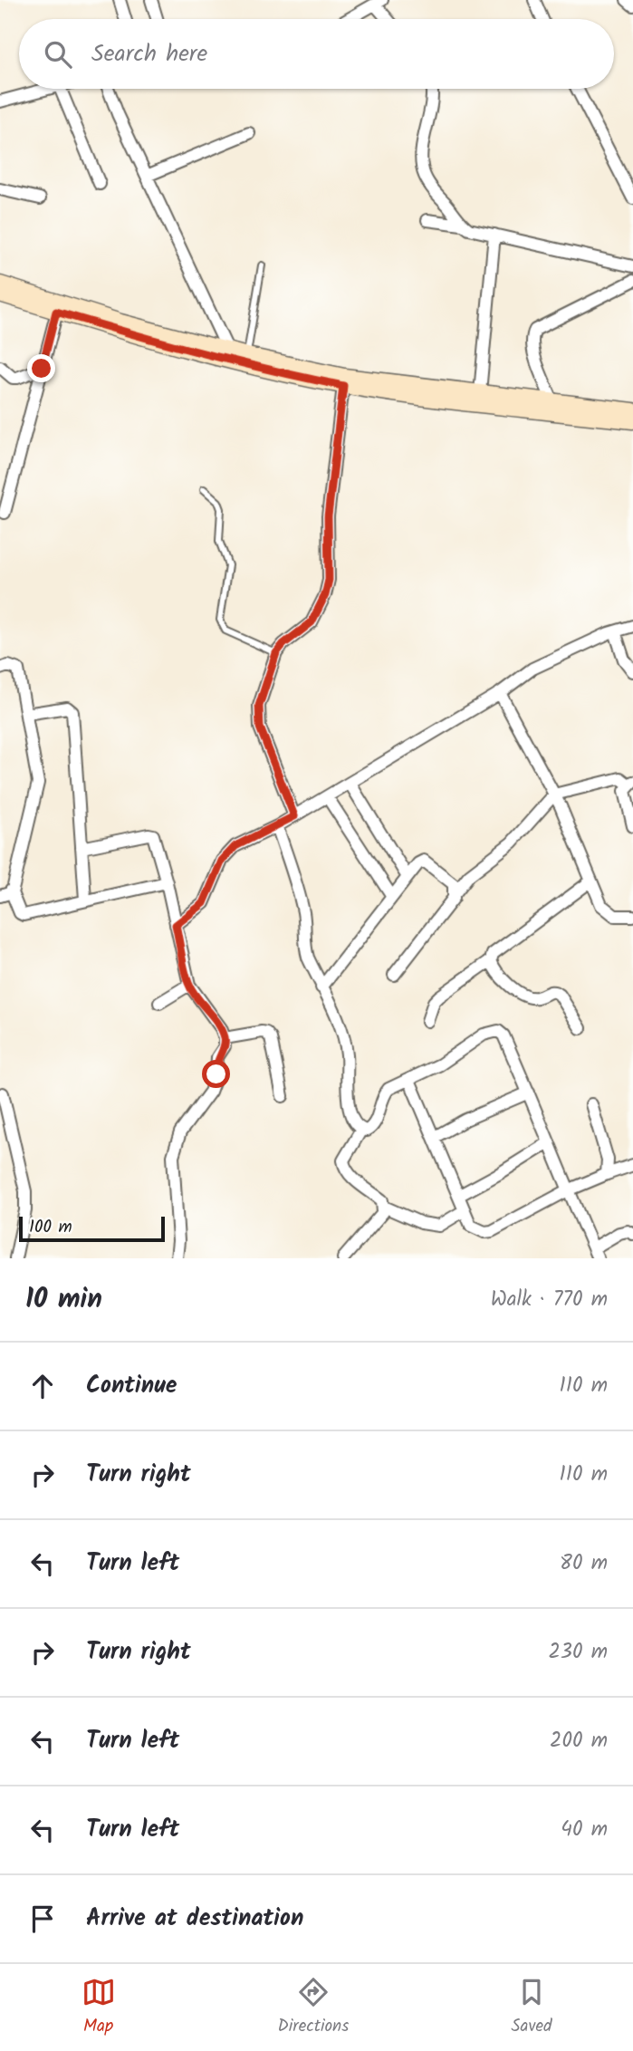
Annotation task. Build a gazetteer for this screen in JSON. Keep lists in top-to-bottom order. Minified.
{"scale_bar":"100 m","page":{"search":"Search here","scale":"100 m","heading":["10 min","Walk · 770 m"],"list":[["Continue","110 m"],["Turn right","110 m"],["Turn left","80 m"],["Turn right","230 m"],["Turn left","200 m"],["Turn left","40 m"],"Arrive at destination"],"nav":["Map","Directions","Saved"]}}
